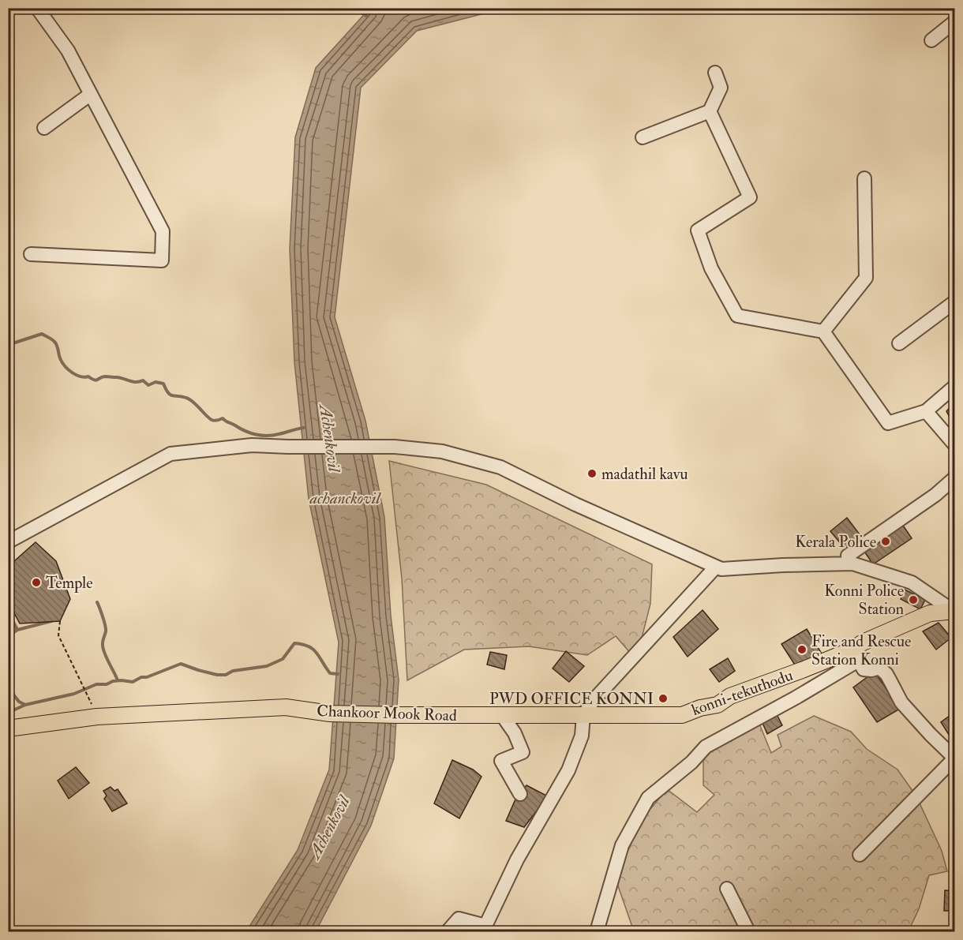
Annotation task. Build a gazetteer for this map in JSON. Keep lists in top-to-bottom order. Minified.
{"streets":{"main road":["konni-tekuthodu","Chankoor Mook Road"]},"crossings":[["konni-tekuthodu","Chankoor Mook Road"]],"water":["Achenkovil","achanckovil"],"places":["madathil kavu","Kerala Police","Temple","Konni Police Station","Fire and Rescue Station Konni","PWD OFFICE KONNI"]}
